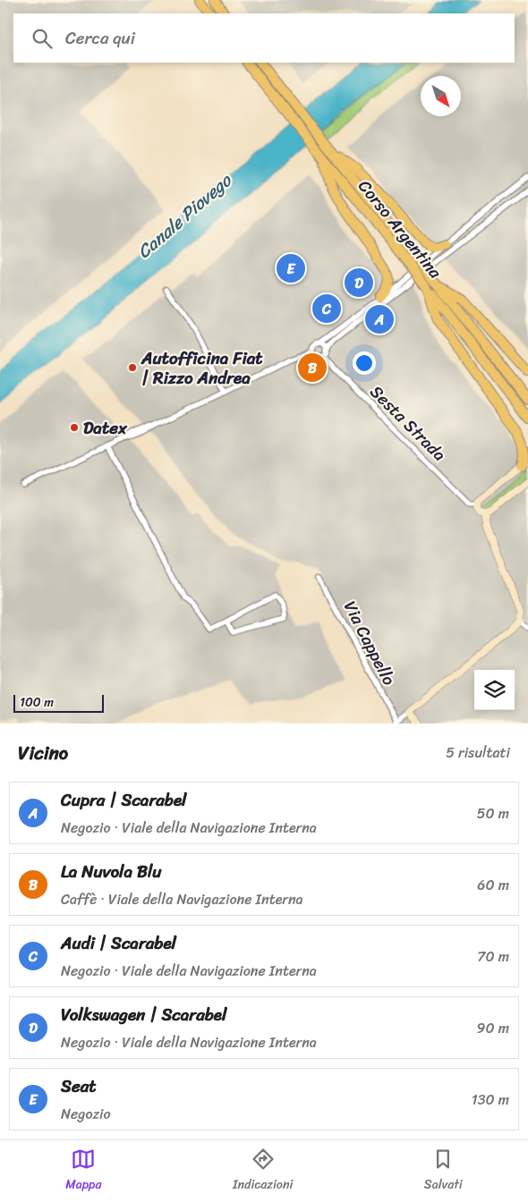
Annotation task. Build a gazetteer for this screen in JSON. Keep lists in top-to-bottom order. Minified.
{"streets":{"highway":["Corso Argentina"],"street":["Sesta Strada","Via Cappello"]},"water":["Canale Piovego"],"places":["Autofficina Fiat | Rizzo Andrea","Datex"],"scale_bar":"100 m","north":"bottom right","page":{"search":"Cerca qui","pins":["E","D","C","A","B"],"scale":"100 m","heading":["Vicino","5 risultati"],"list":[{"mark":"A","name":"Cupra | Scarabel","note":"Negozio · Viale della Navigazione Interna","value":"50 m"},{"mark":"B","name":"La Nuvola Blu","note":"Caffè · Viale della Navigazione Interna","value":"60 m"},{"mark":"C","name":"Audi | Scarabel","note":"Negozio · Viale della Navigazione Interna","value":"70 m"},{"mark":"D","name":"Volkswagen | Scarabel","note":"Negozio · Viale della Navigazione Interna","value":"90 m"},{"mark":"E","name":"Seat","note":"Negozio","value":"130 m"}],"nav":["Mappa","Indicazioni","Salvati"]}}
